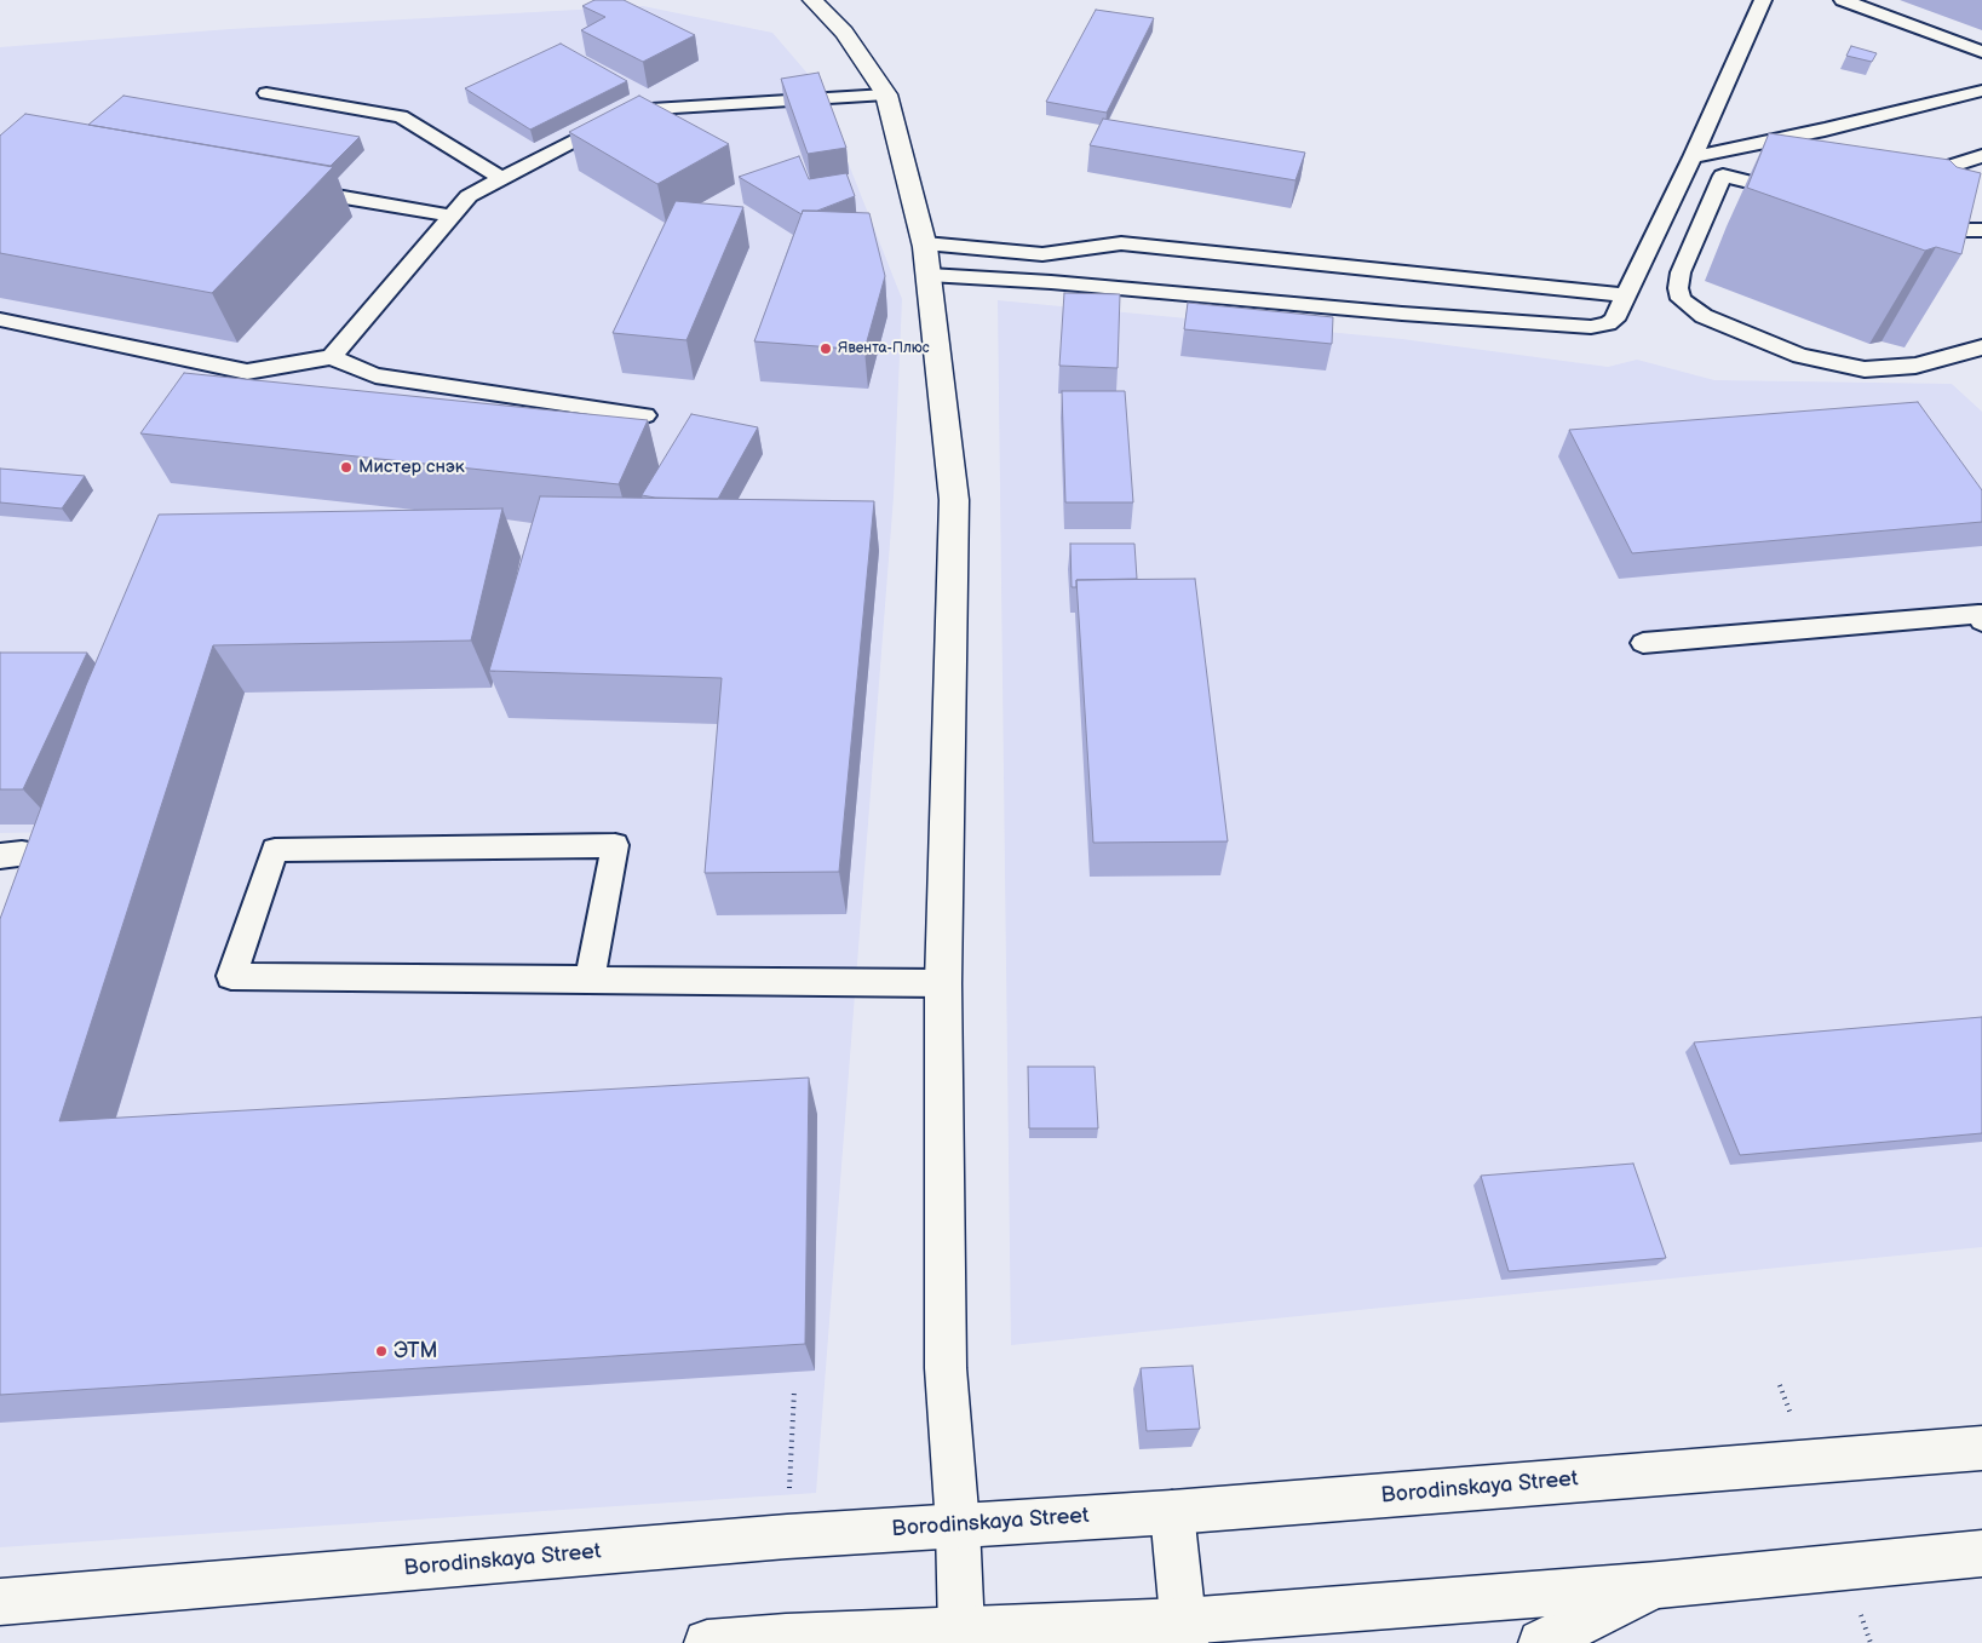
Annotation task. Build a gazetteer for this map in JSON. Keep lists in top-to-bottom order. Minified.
{"streets":{"street":["Borodinskaya Street"]},"places":["Явента-Плюс","Мистер снэк","ЭТМ"]}
